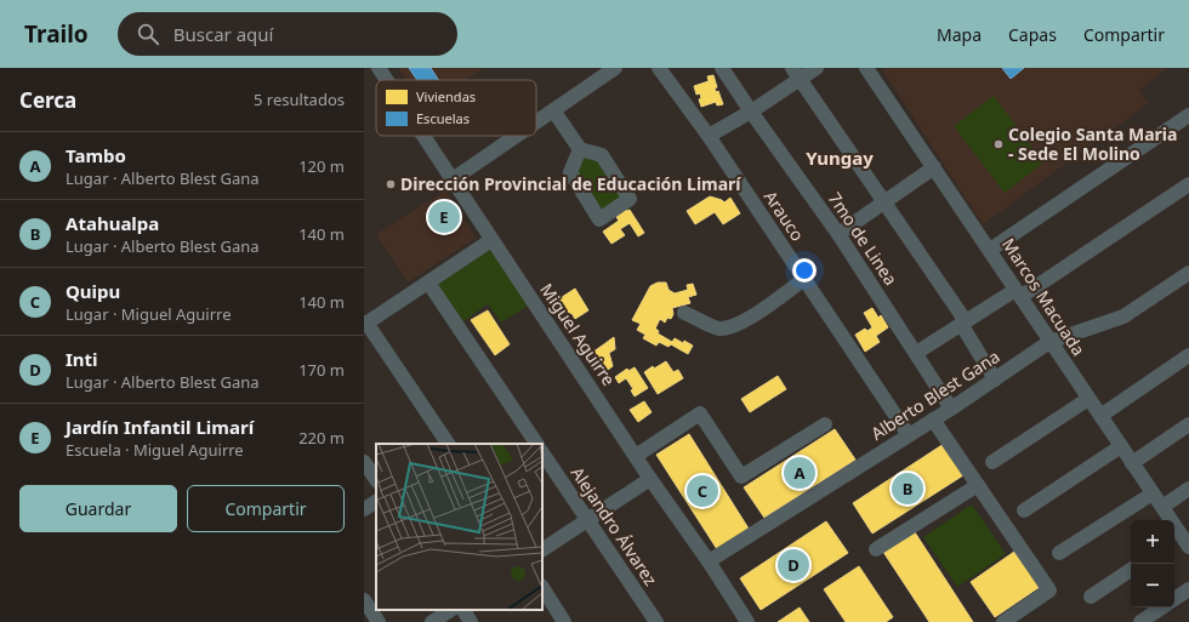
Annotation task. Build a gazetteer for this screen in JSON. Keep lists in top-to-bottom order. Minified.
{"streets":{"street":["Arauco","7mo de Linea","Marcos Macuada","Miguel Aguirre","Alberto Blest Gana","Alejandro Álvarez"]},"crossings":[["Arauco","Alberto Blest Gana"],["7mo de Linea","Alberto Blest Gana"],["Marcos Macuada","Alberto Blest Gana"],["Miguel Aguirre","Alberto Blest Gana"]],"districts":["Yungay"],"places":["Colegio Santa Maria - Sede El Molino","Dirección Provincial de Educación Limarí"],"legend":["Viviendas","Escuelas"],"page":{"header":"Trailo","search":"Buscar aquí","nav":["Mapa","Capas","Compartir"],"heading":["Cerca","5 resultados"],"list":[{"mark":"A","name":"Tambo","note":"Lugar · Alberto Blest Gana","value":"120 m"},{"mark":"B","name":"Atahualpa","note":"Lugar · Alberto Blest Gana","value":"140 m"},{"mark":"C","name":"Quipu","note":"Lugar · Miguel Aguirre","value":"140 m"},{"mark":"D","name":"Inti","note":"Lugar · Alberto Blest Gana","value":"170 m"},{"mark":"E","name":"Jardín Infantil Limarí","note":"Escuela · Miguel Aguirre","value":"220 m"}],"pins":["E","A","B","C","D"],"buttons":["Guardar","Compartir"],"map_buttons":["+","−"]}}
